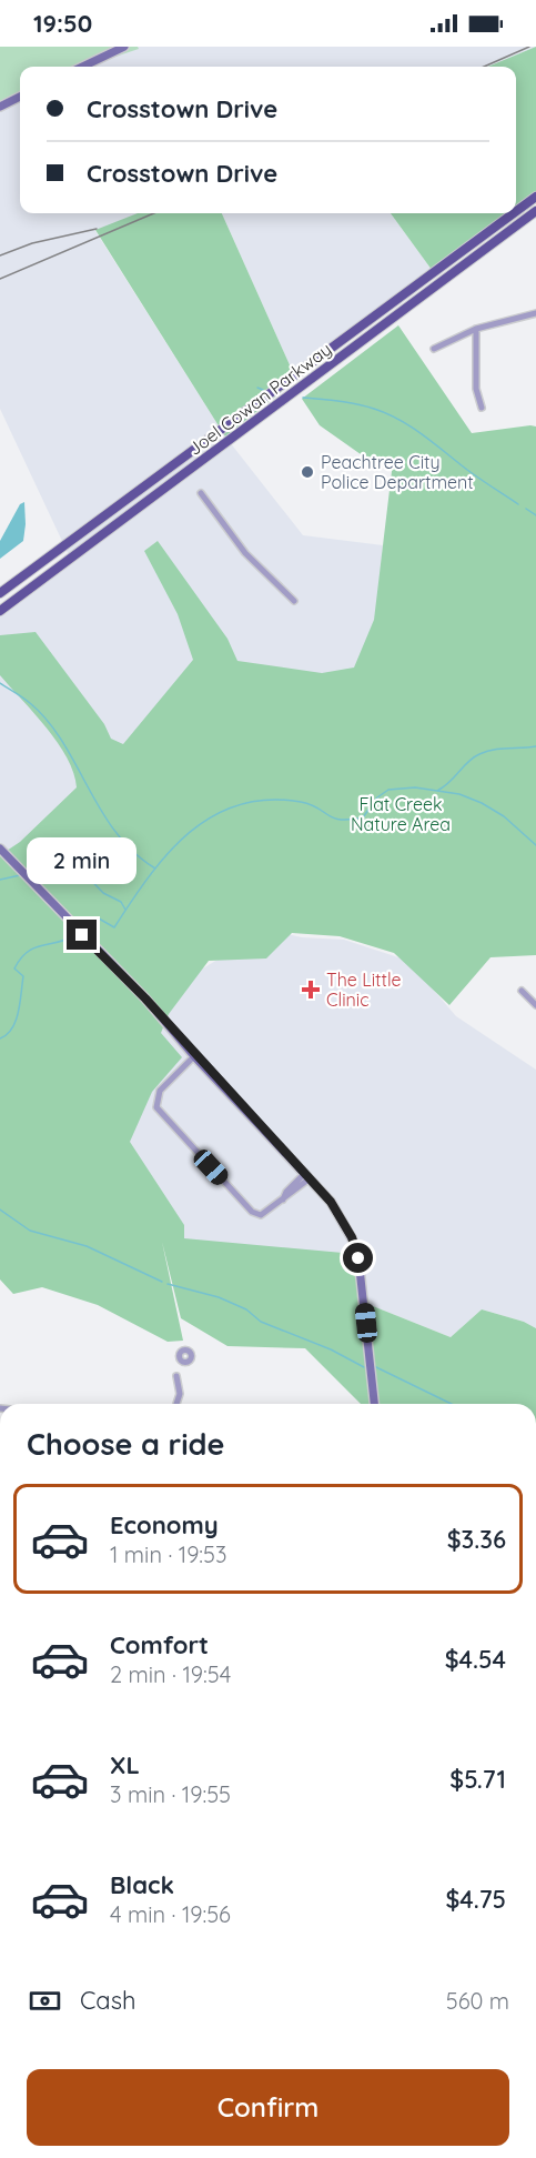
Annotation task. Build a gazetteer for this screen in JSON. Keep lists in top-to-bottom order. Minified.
{"streets":{"main road":["Joel Cowan Parkway"]},"parks":["Flat Creek Nature Area"],"places":{"other":["Peachtree City Police Department"],"health":["The Little Clinic"]},"page":{"status":"19:50","banner":["Crosstown Drive","Crosstown Drive"],"bubble":"2 min","heading":"Choose a ride","list":[{"name":"Economy","note":"1 min · 19:53","value":"$3.36"},{"name":"Comfort","note":"2 min · 19:54","value":"$4.54"},{"name":"XL","note":"3 min · 19:55","value":"$5.71"},{"name":"Black","note":"4 min · 19:56","value":"$4.75"}],"pay":["Cash","560 m"],"buttons":"Confirm"}}
